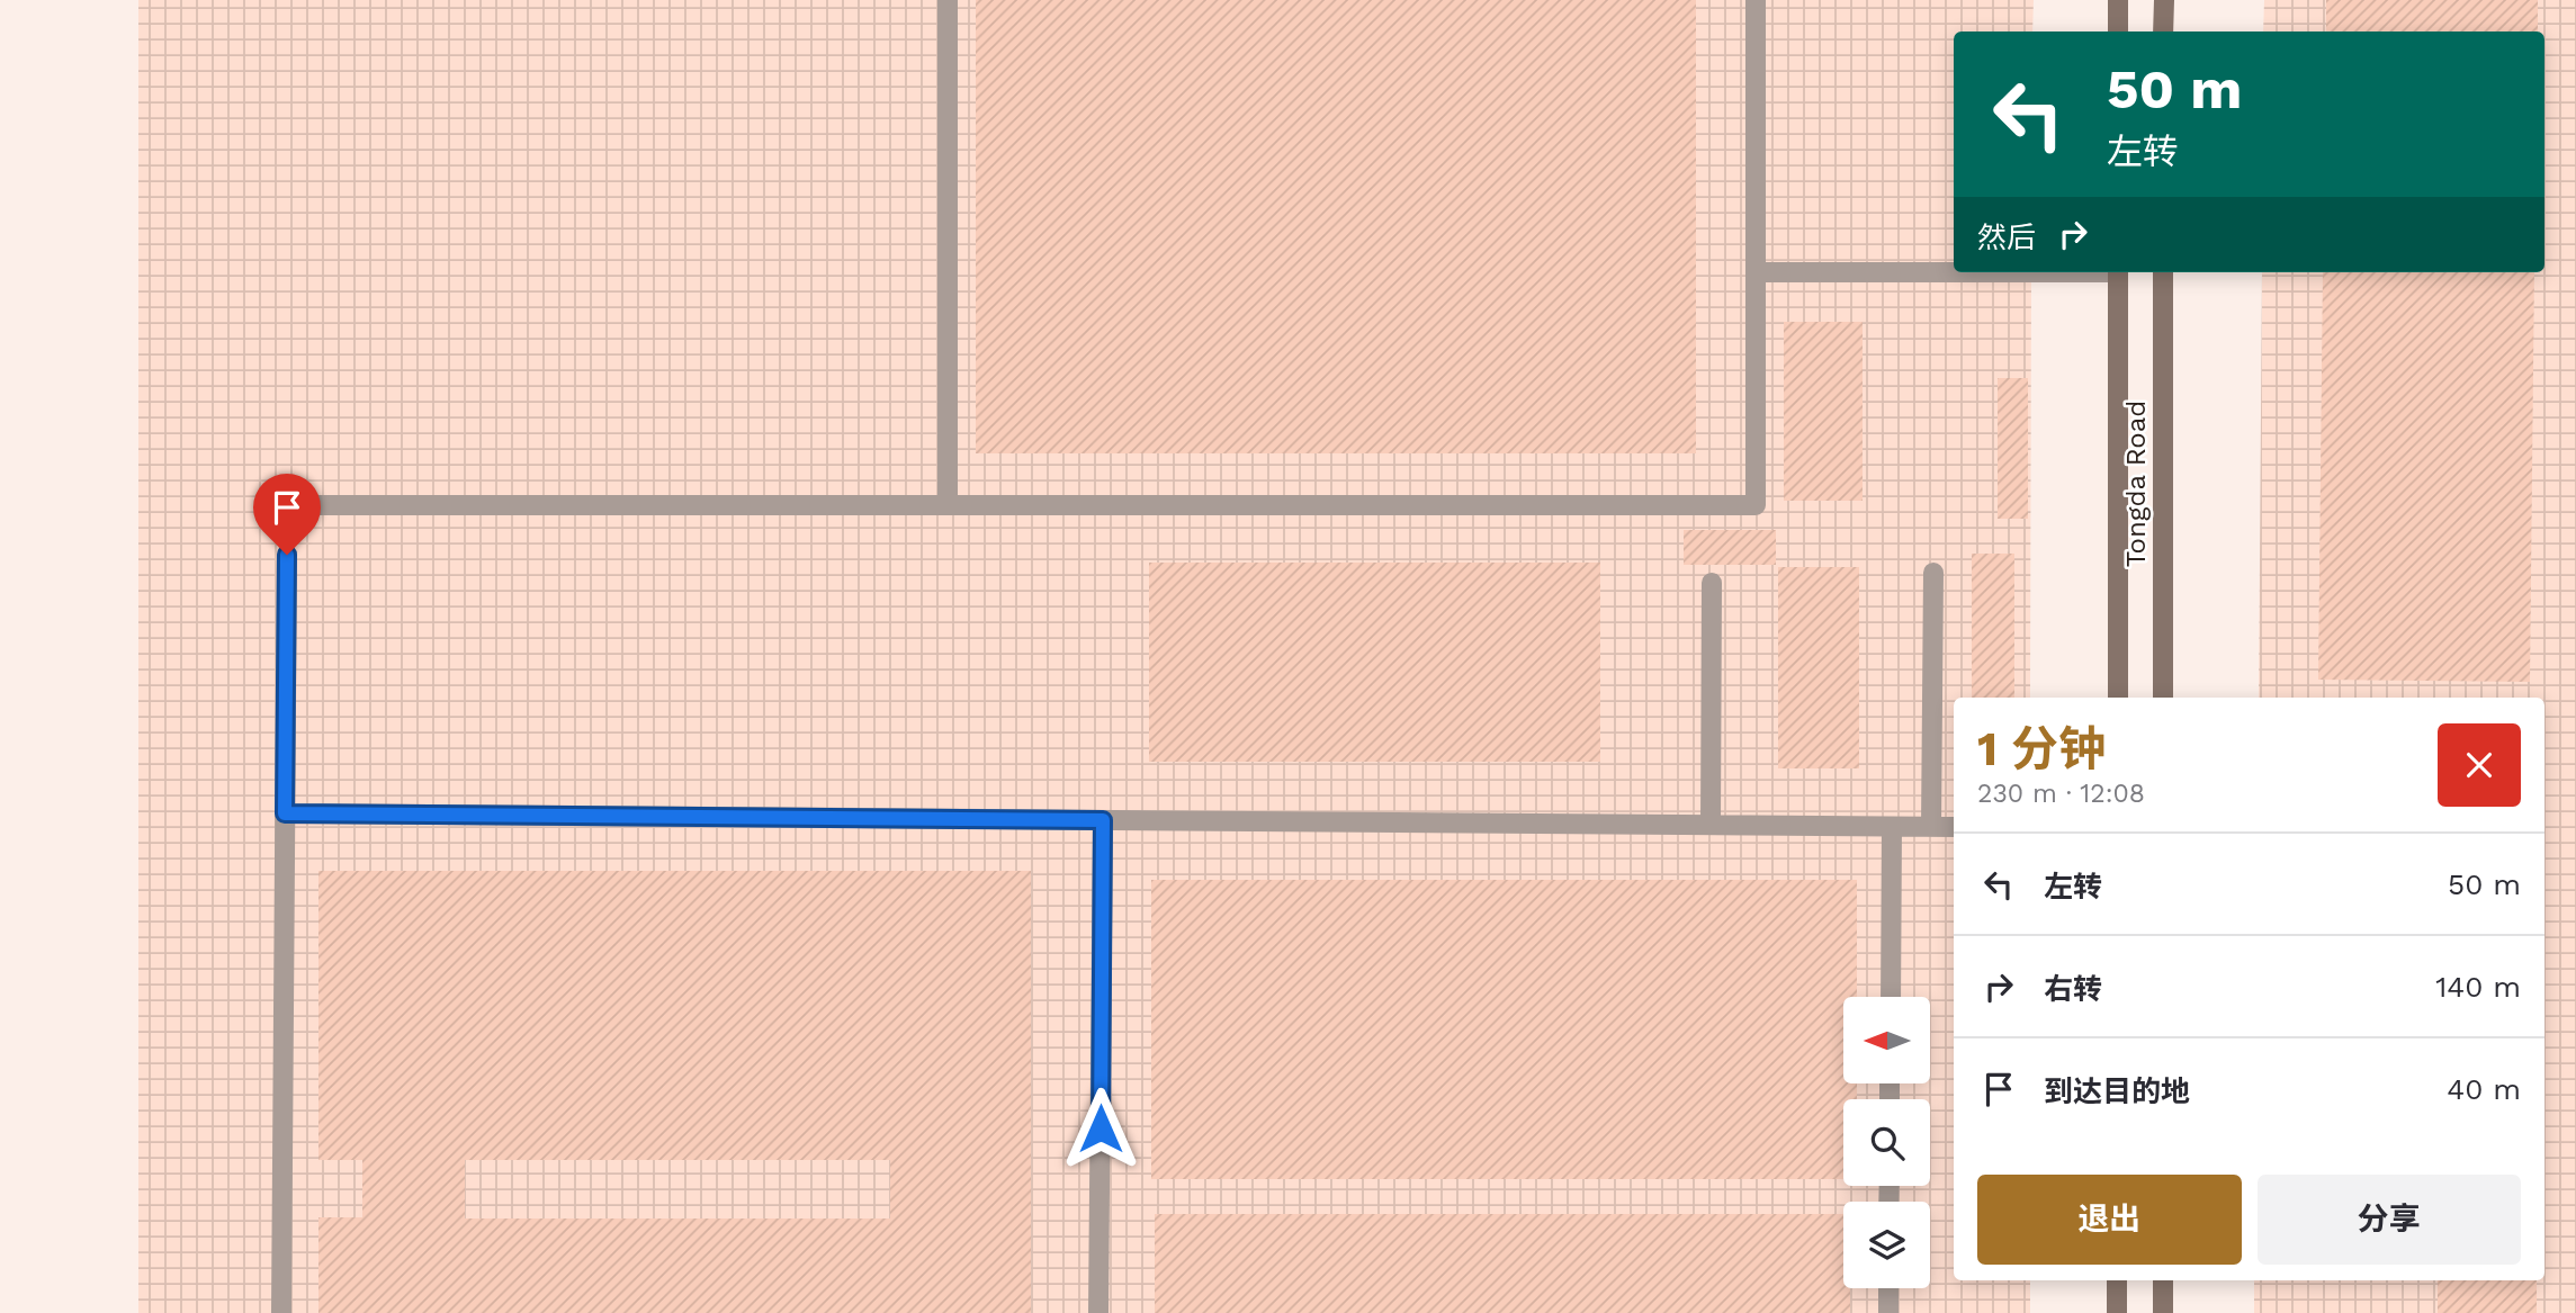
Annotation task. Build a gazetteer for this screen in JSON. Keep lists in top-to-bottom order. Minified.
{"streets":{"street":["Tongda Road"]},"north":"left","page":{"turn":["50 m","左转"],"then":"然后","heading":["1 分钟","230 m · 12:08"],"list":[{"name":"左转","value":"50 m"},{"name":"右转","value":"140 m"},{"name":"到达目的地","value":"40 m"}],"buttons":["退出","分享"]}}
